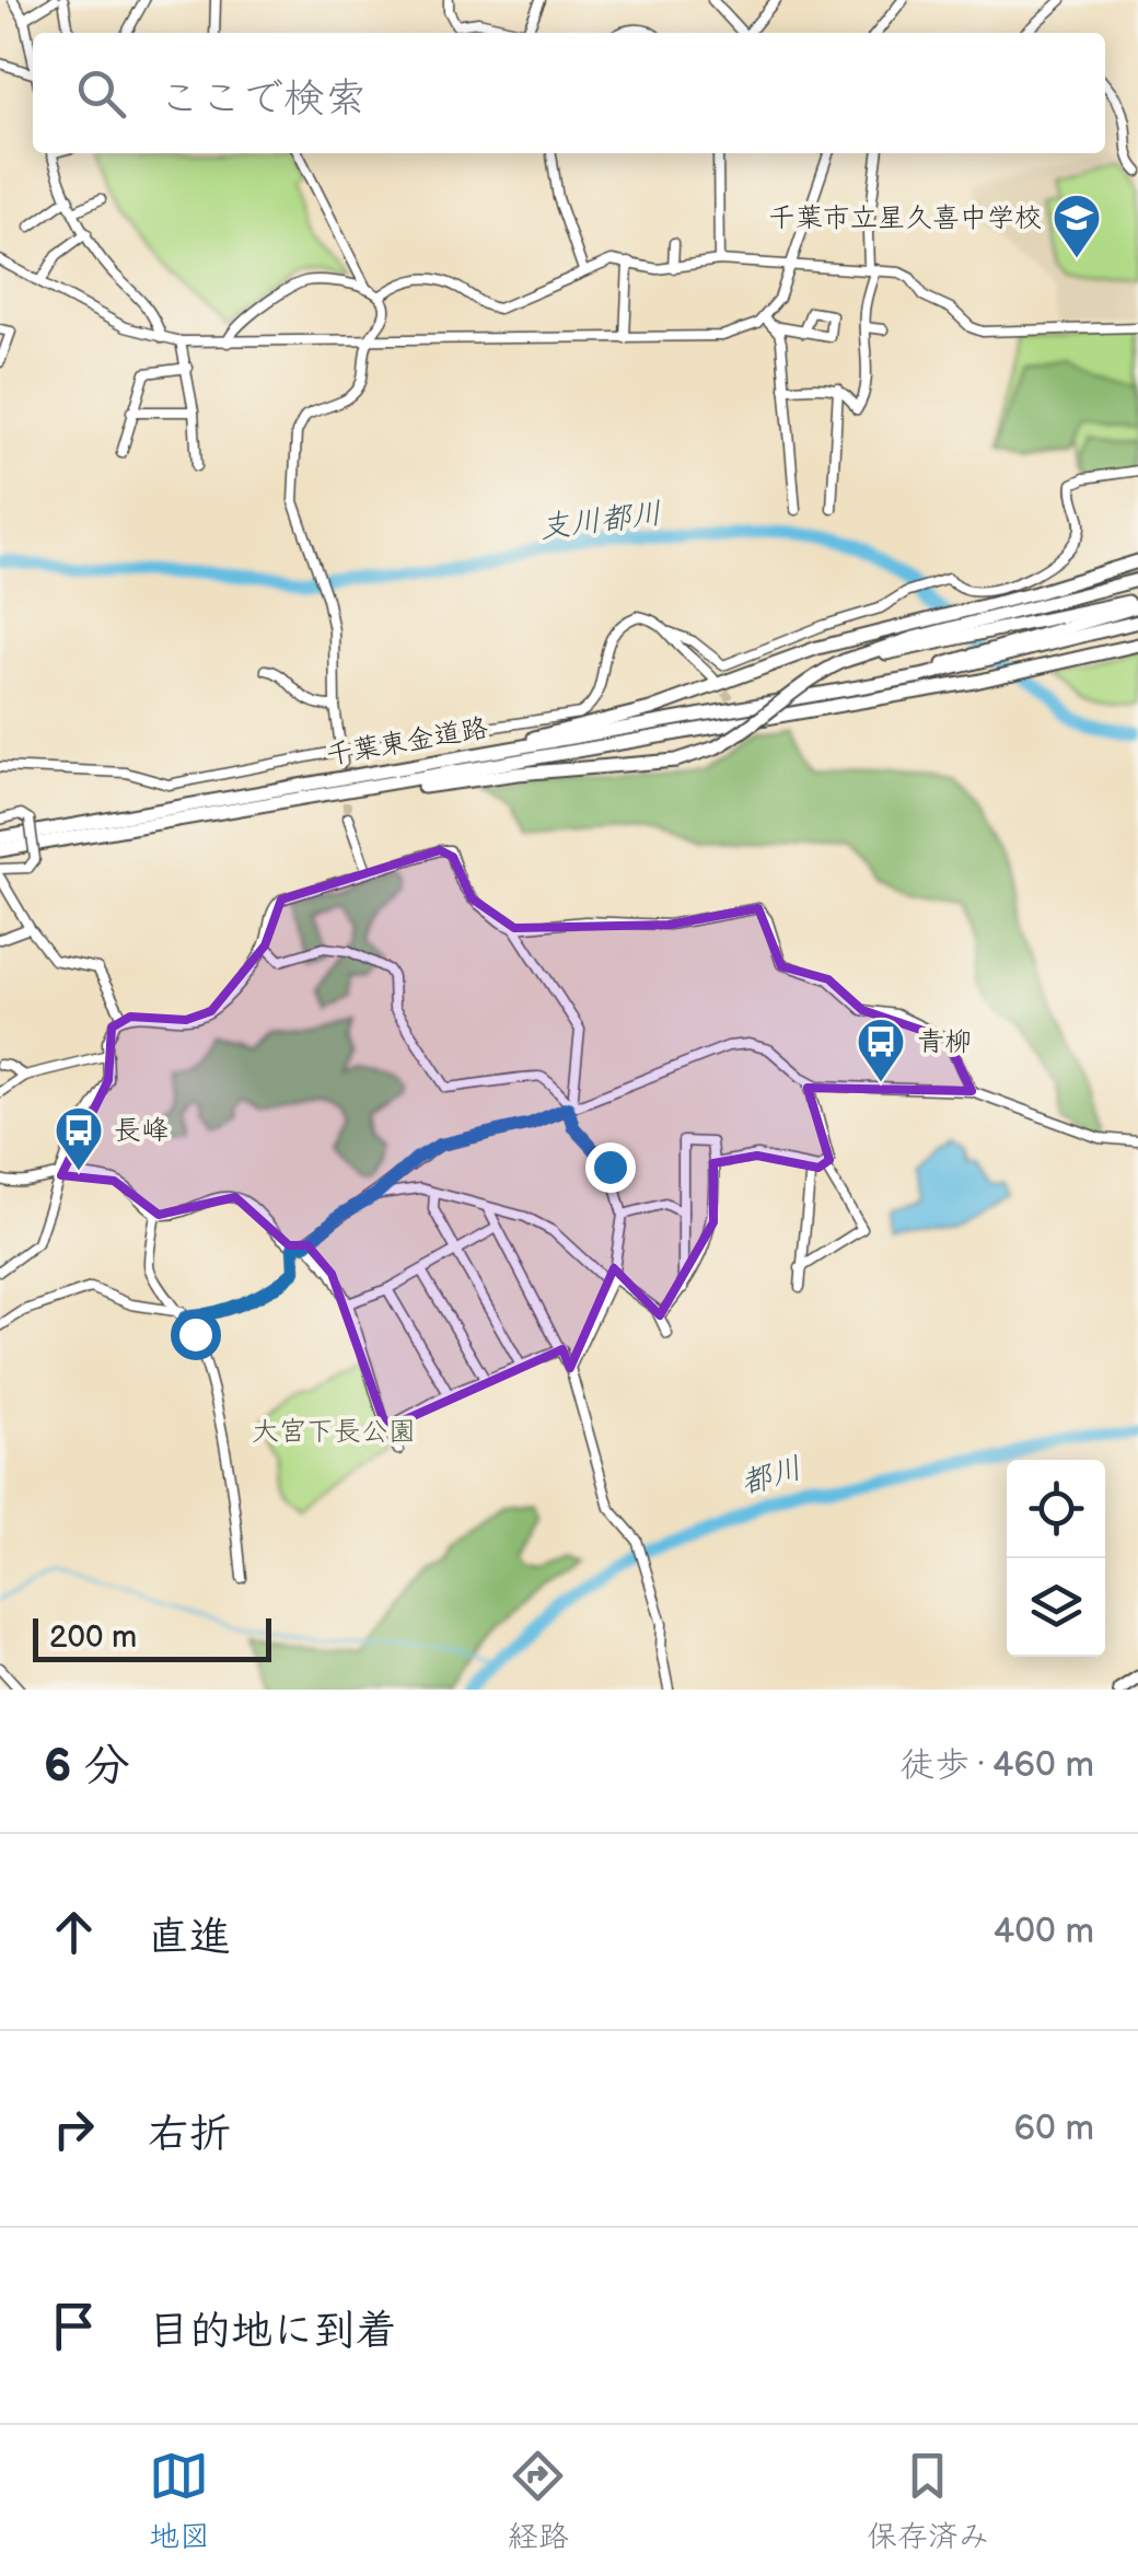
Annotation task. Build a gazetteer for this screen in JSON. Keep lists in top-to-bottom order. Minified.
{"streets":{"highway":["千葉東金道路"]},"water":["支川都川","都川"],"parks":["大宮下長公園"],"places":{"school or university":["千葉市立星久喜中学校"],"bus stop":["青柳","長峰"]},"scale_bar":"200 m","page":{"search":"ここで検索","scale":"200 m","heading":["6 分","徒歩 · 460 m"],"list":[["直進","400 m"],["右折","60 m"],"目的地に到着"],"nav":["地図","経路","保存済み"]}}
